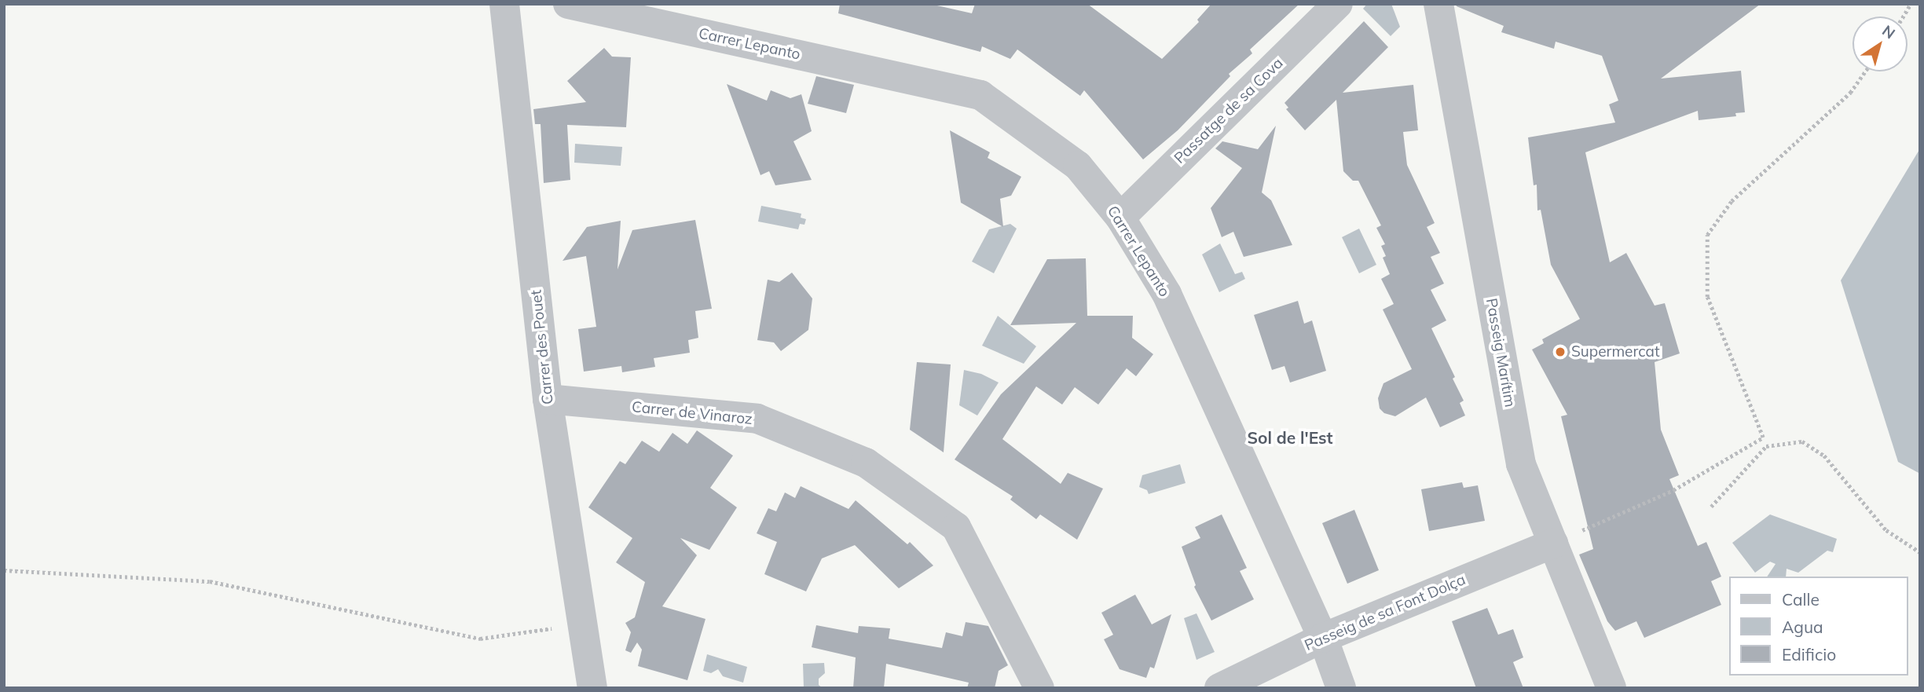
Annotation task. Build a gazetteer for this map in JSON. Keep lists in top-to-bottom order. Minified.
{"streets":{"street":["Carrer Lepanto","Passatge de sa Cova","Carrer des Pouet","Passeig Marítim","Carrer de Vinaroz","Passeig de sa Font Dolça"]},"crossings":[["Carrer Lepanto","Passatge de sa Cova"],["Carrer Lepanto","Passeig de sa Font Dolça"],["Carrer des Pouet","Carrer de Vinaroz"],["Passeig Marítim","Passeig de sa Font Dolça"]],"districts":["Sol de l'Est"],"places":["Supermercat"],"legend":["Calle","Agua","Edificio"],"north":"top right"}
